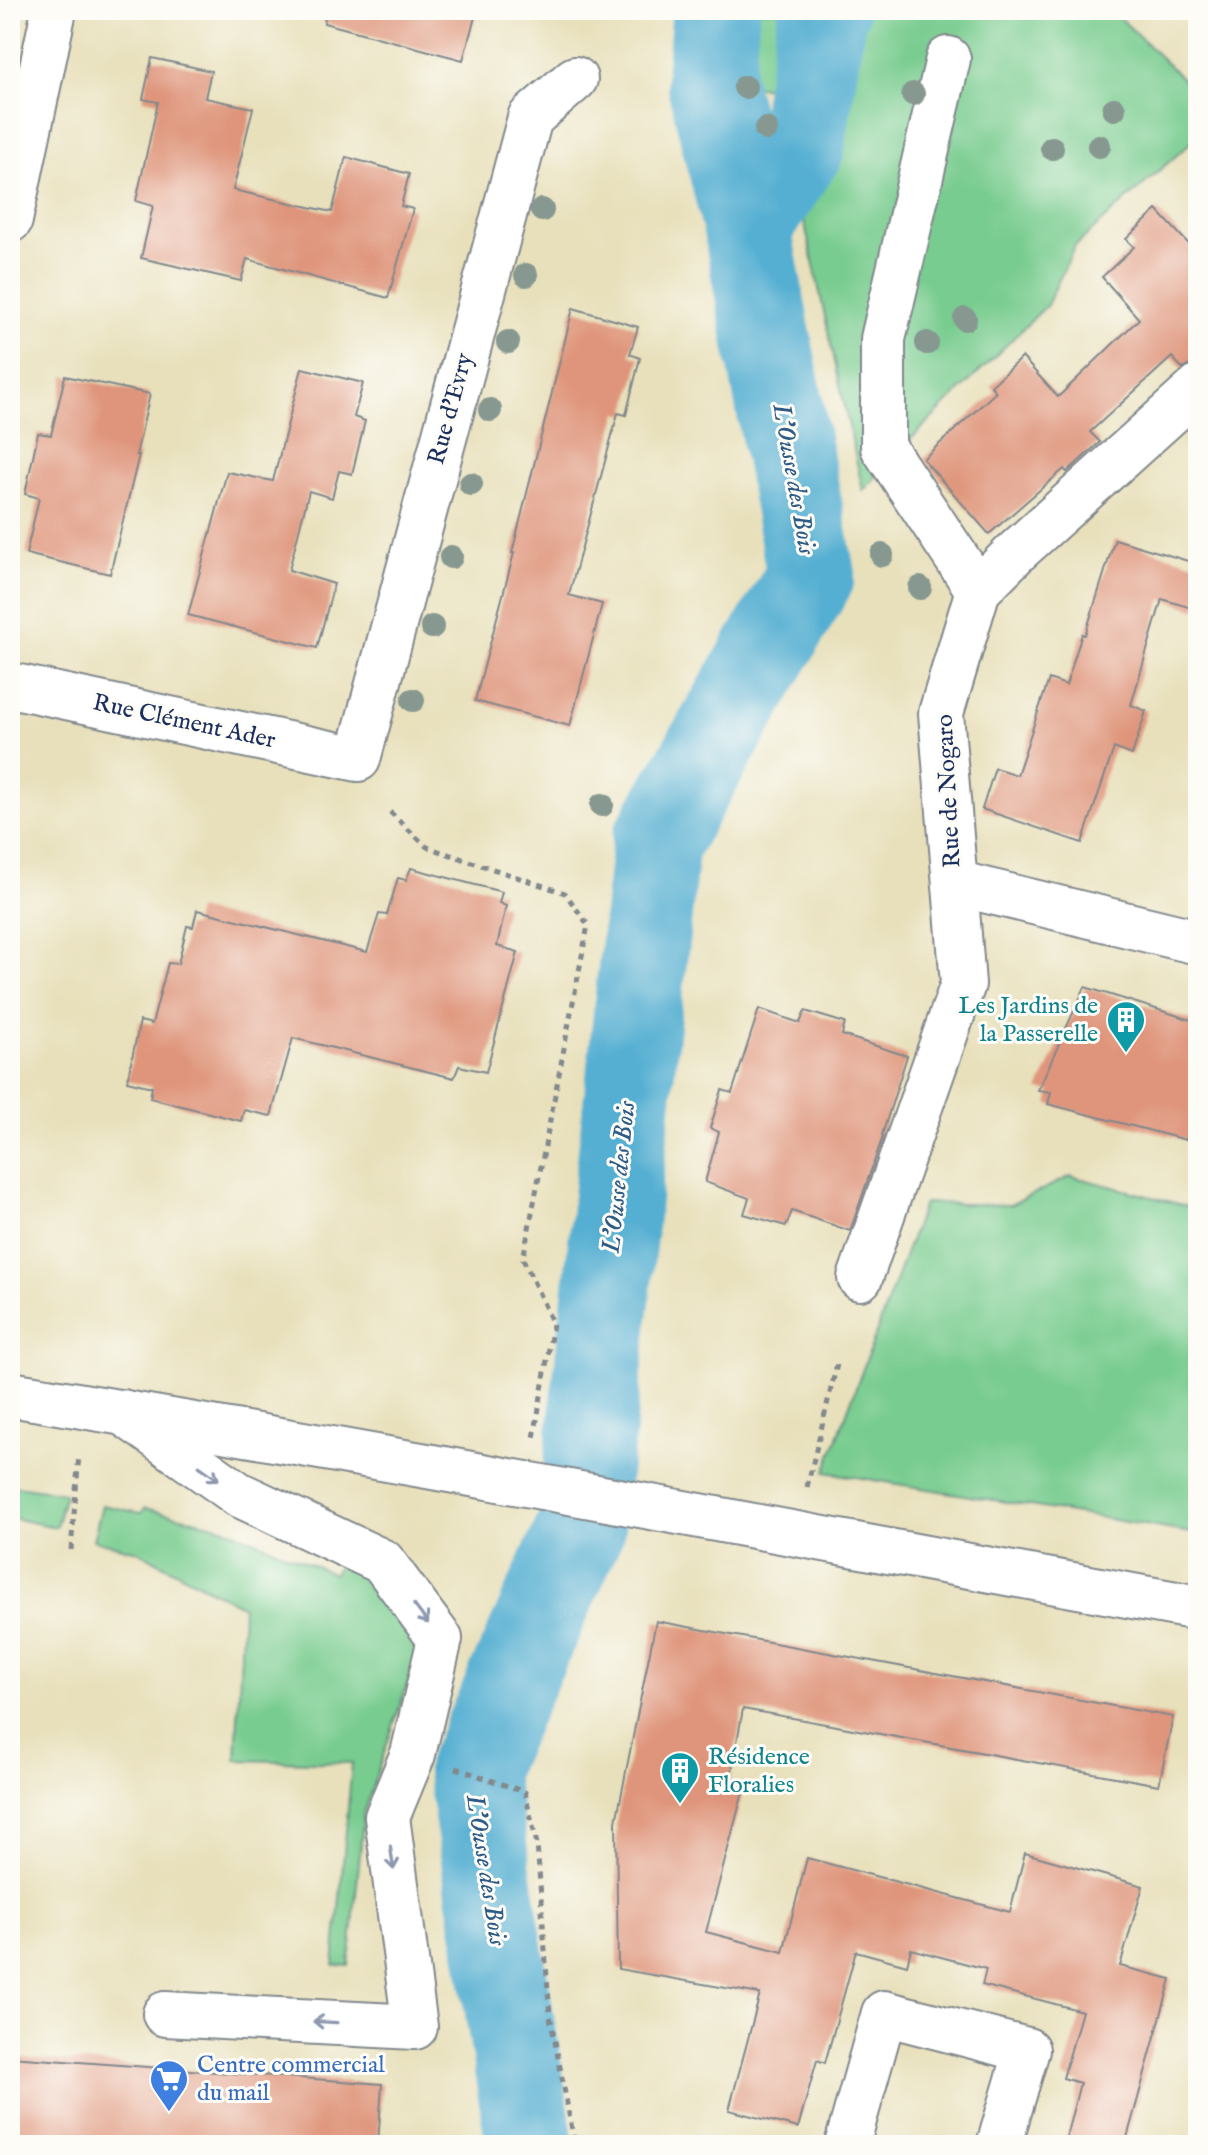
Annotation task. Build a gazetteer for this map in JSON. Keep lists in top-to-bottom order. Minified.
{"streets":{"street":["Rue d'Evry","Rue Clément Ader","Rue de Nogaro"]},"crossings":[["Rue d'Evry","Rue Clément Ader"]],"water":["L'Ousse des Bois"],"places":{"building":["Les Jardins de la Passerelle","Résidence Floralies"],"supermarket":["Centre commercial du mail"]}}
